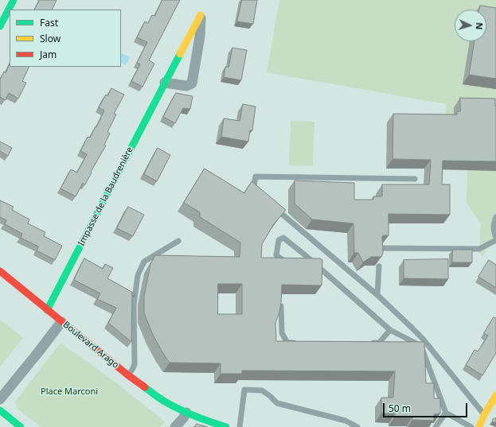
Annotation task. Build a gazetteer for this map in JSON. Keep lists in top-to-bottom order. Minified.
{"streets":{"street":["Impasse de la Baudrenière","Boulevard Arago"]},"crossings":[["Impasse de la Baudrenière","Boulevard Arago"]],"parks":["Place Marconi"],"legend":["Fast","Slow","Jam"],"scale_bar":"50 m","north":"right"}
